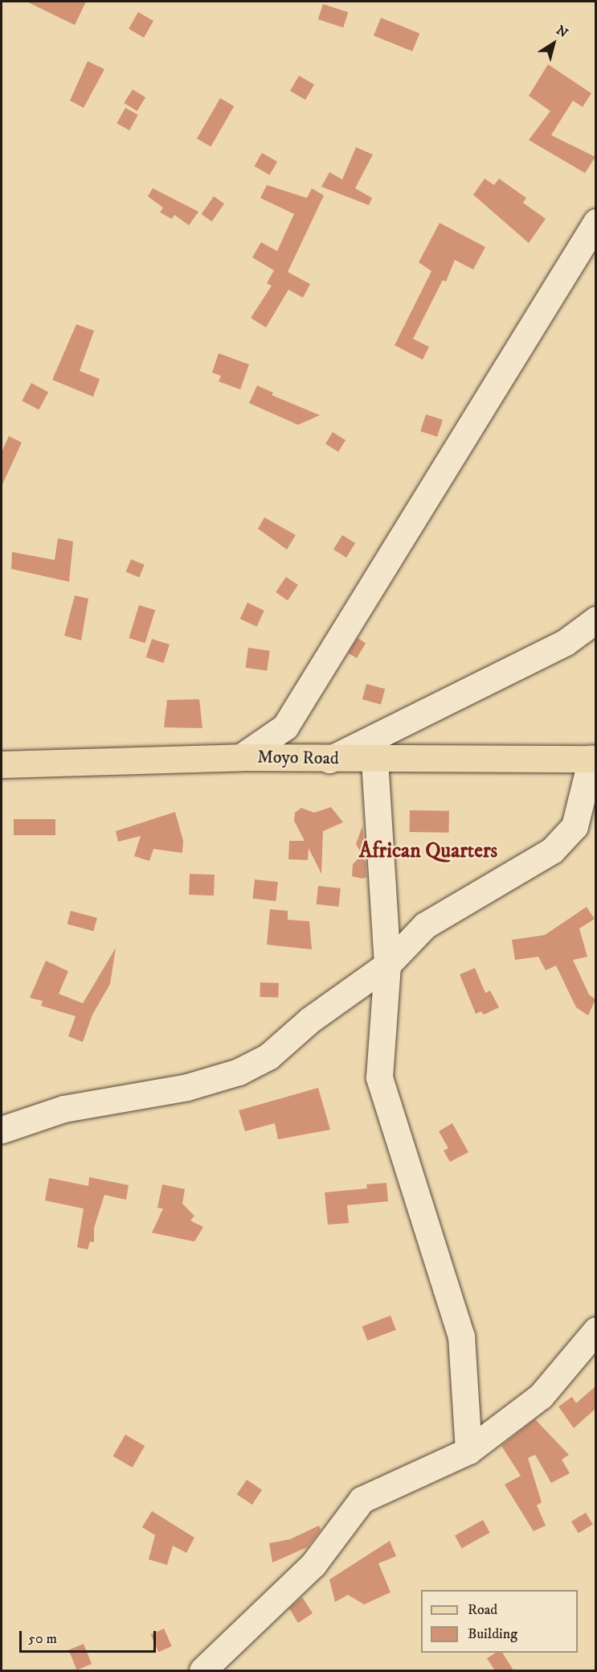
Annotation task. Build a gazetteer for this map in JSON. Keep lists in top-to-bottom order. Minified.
{"streets":{"main road":["Moyo Road"]},"districts":["African Quarters"],"legend":["Road","Building"],"scale_bar":"50 m","north":"top right"}
